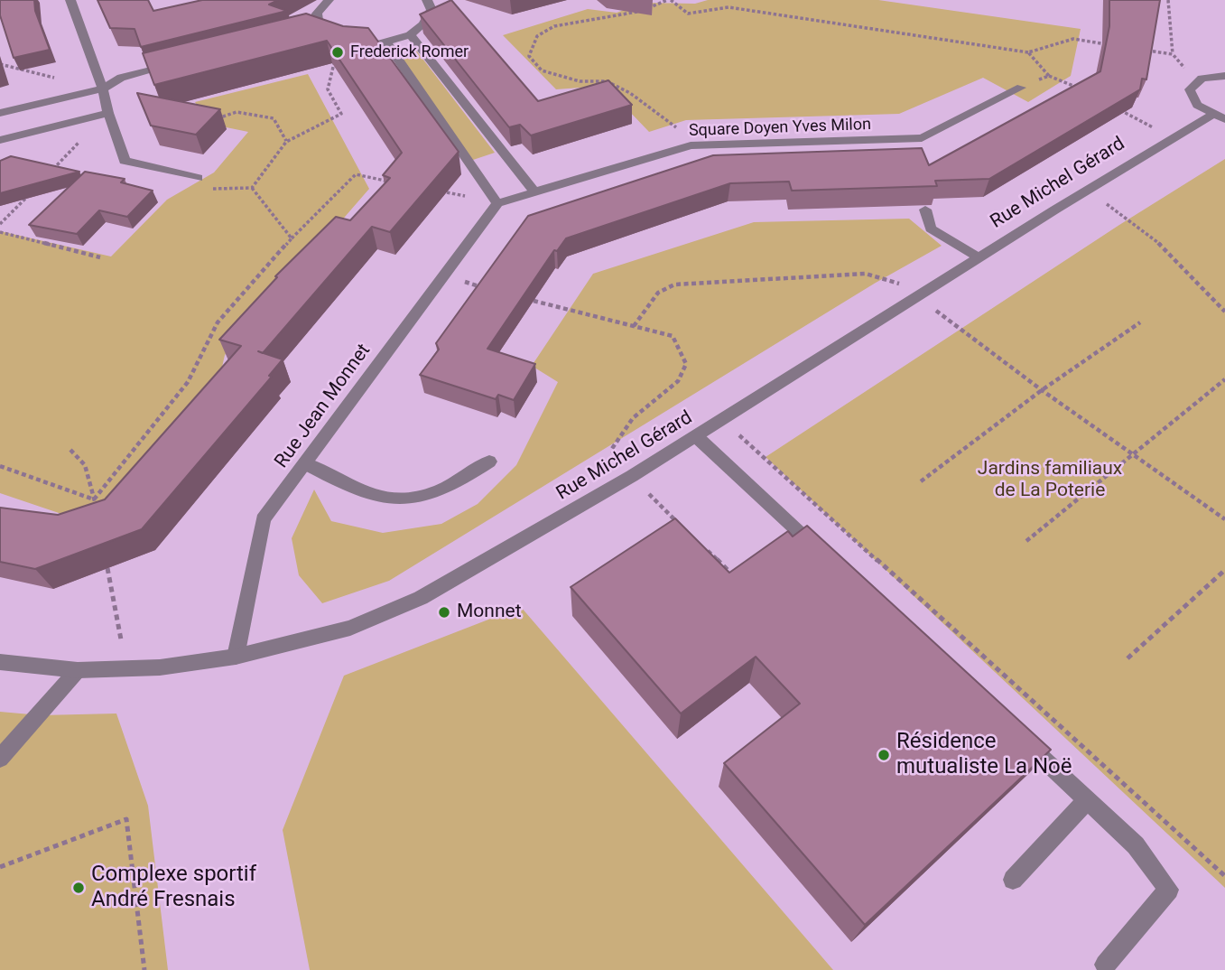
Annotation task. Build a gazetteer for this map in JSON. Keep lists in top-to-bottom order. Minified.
{"streets":{"street":["Square Doyen Yves Milon","Rue Michel Gérard","Rue Jean Monnet"]},"crossings":[["Rue Michel Gérard","Rue Jean Monnet"]],"parks":["Jardins familiaux de La Poterie"],"places":["Frederick Romer","Monnet","Résidence mutualiste La Noë","Complexe sportif André Fresnais"]}
